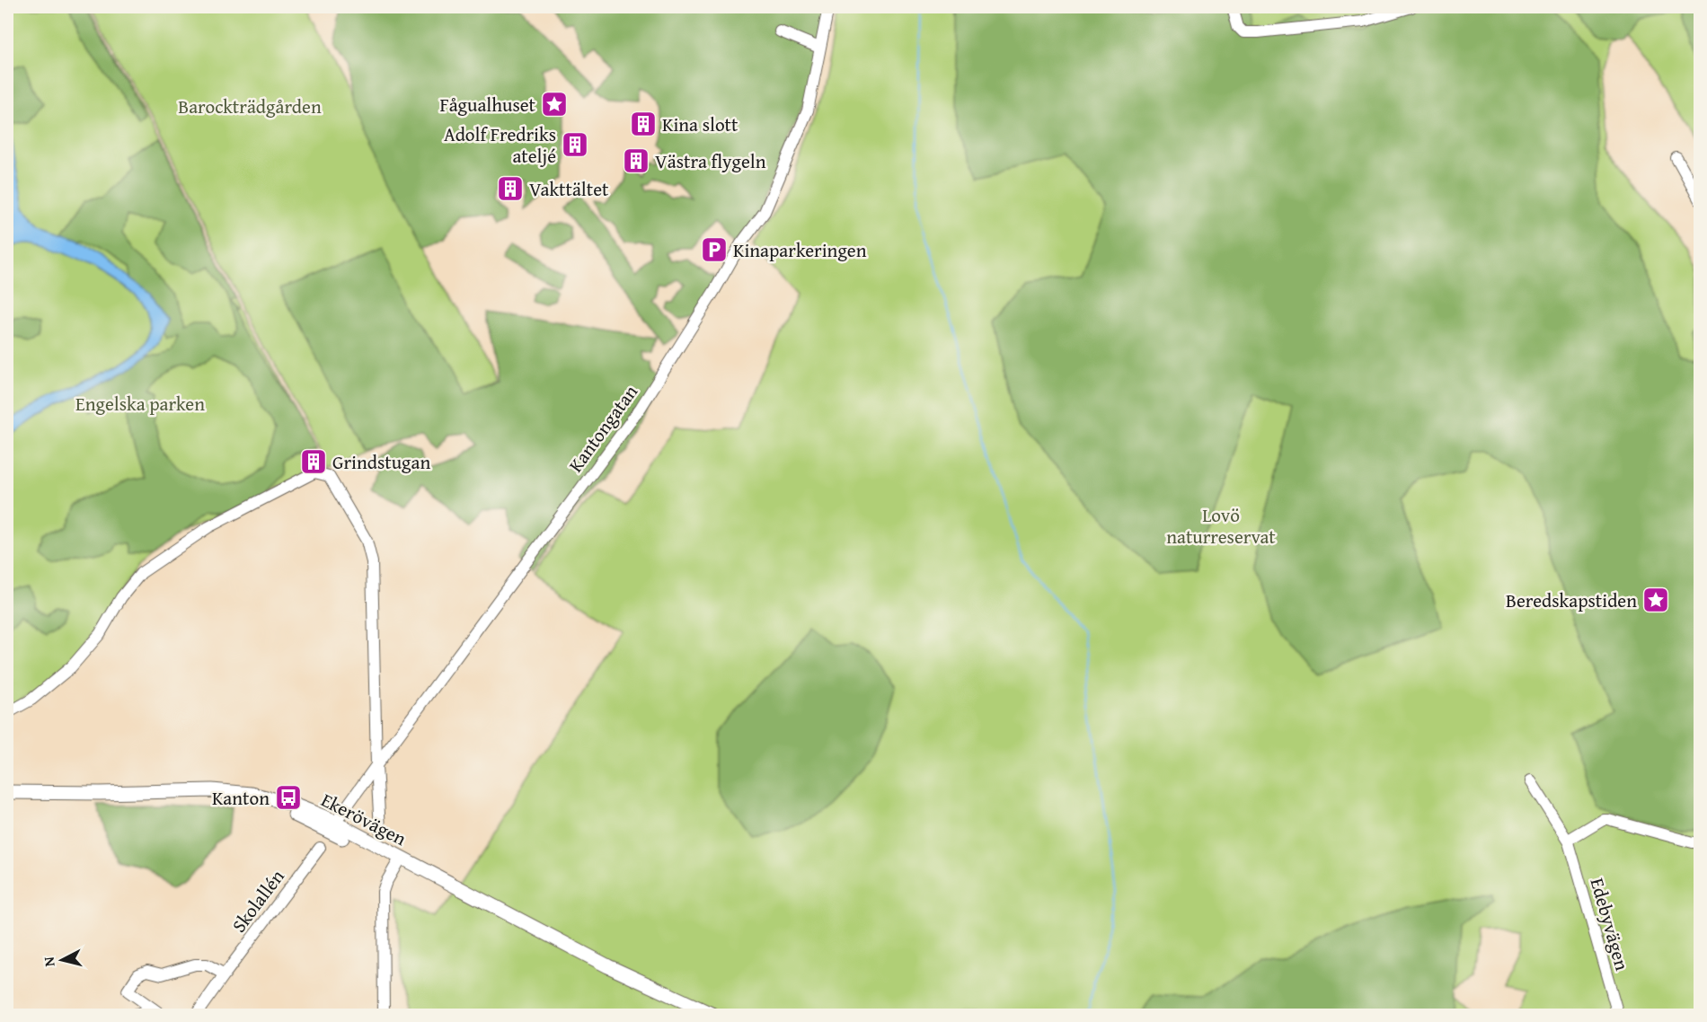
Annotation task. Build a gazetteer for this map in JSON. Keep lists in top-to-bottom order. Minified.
{"streets":{"main road":["Ekerövägen"],"street":["Kantongatan","Skolallén","Edebyvägen"]},"crossings":[["Kantongatan","Ekerövägen"]],"parks":["Barockträdgården","Engelska parken","Lovö naturreservat"],"places":{"place":["Fågualhuset","Beredskapstiden"],"building":["Kina slott","Adolf Fredriks ateljé","Västra flygeln","Vakttältet","Grindstugan"],"parking":["Kinaparkeringen"],"bus stop":["Kanton"]},"north":"left"}
